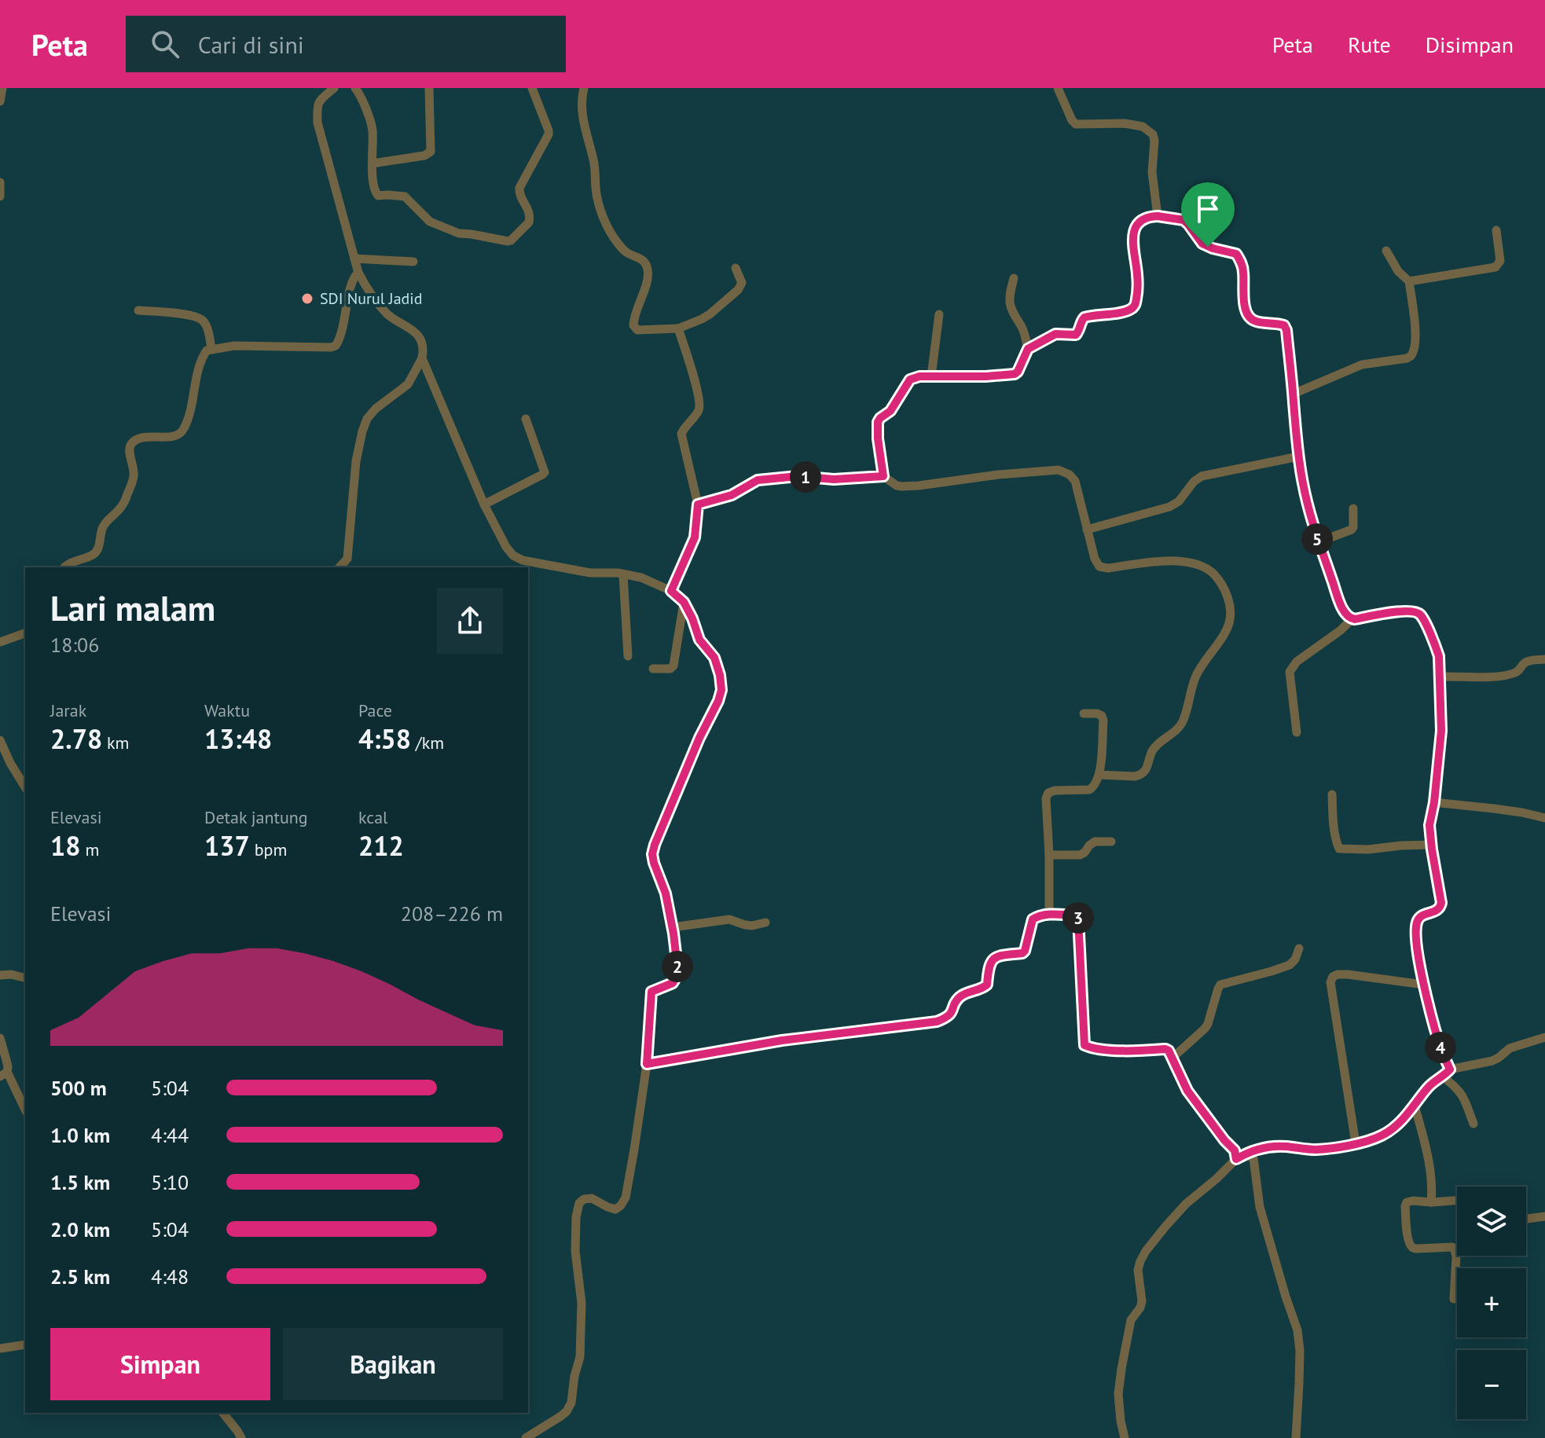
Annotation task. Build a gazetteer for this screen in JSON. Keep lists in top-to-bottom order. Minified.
{"places":["SDI Nurul Jadid"],"page":{"header":"Peta","search":"Cari di sini","nav":["Peta","Rute","Disimpan"],"pins":["1","5","3","2","4"],"heading":["Lari malam","18:06"],"stats":[["Jarak","2.78 km"],["Waktu","13:48"],["Pace","4:58 /km"],["Elevasi","18 m"],["Detak jantung","137 bpm"],["kcal","212"]],"chart":["Elevasi","208–226 m"],"list":[{"name":"500 m","note":"5:04"},{"name":"1.0 km","note":"4:44"},{"name":"1.5 km","note":"5:10"},{"name":"2.0 km","note":"5:04"},{"name":"2.5 km","note":"4:48"}],"map_buttons":["+","−"],"buttons":["Simpan","Bagikan"]}}
